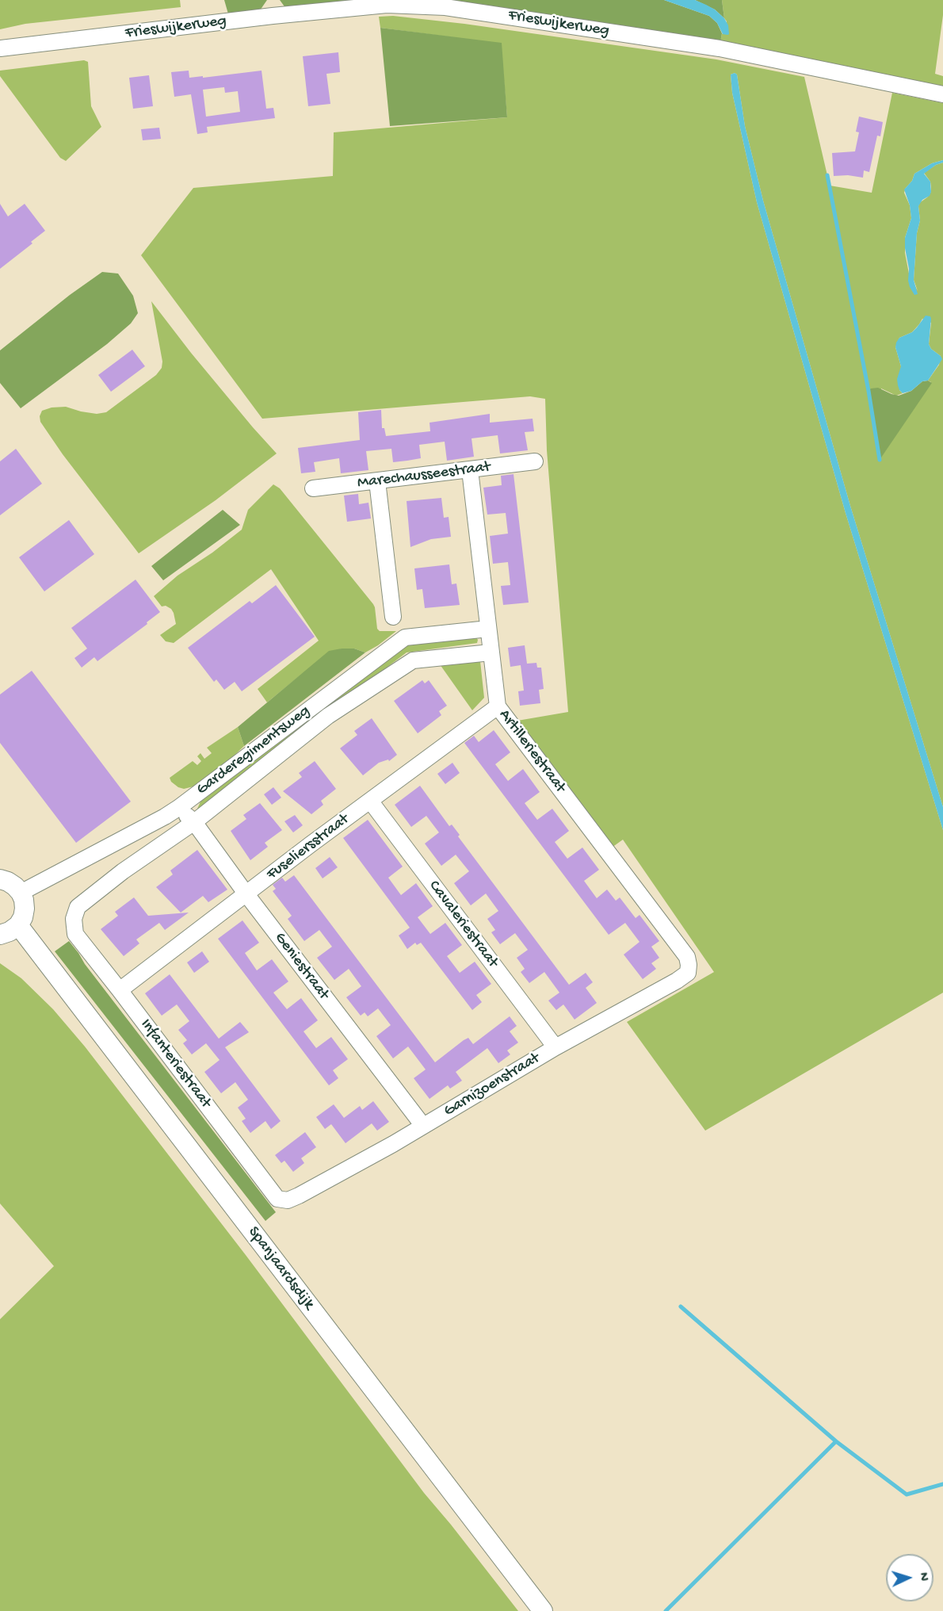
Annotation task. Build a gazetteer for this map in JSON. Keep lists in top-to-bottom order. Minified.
{"streets":{"street":["Frieswijkerweg","Marechausseestraat","Garderegimentsweg","Artilleriestraat","Fuseliersstraat","Cavaleriestraat","Geniestraat","Infanteriestraat","Garnizoenstraat","Spanjaardsdijk"]},"crossings":[["Marechausseestraat","Artilleriestraat"],["Garderegimentsweg","Artilleriestraat"],["Garderegimentsweg","Geniestraat"],["Garderegimentsweg","Infanteriestraat"],["Artilleriestraat","Fuseliersstraat"],["Artilleriestraat","Garnizoenstraat"],["Fuseliersstraat","Cavaleriestraat"],["Fuseliersstraat","Geniestraat"],["Fuseliersstraat","Infanteriestraat"],["Cavaleriestraat","Garnizoenstraat"],["Geniestraat","Garnizoenstraat"],["Infanteriestraat","Garnizoenstraat"]],"north":"right"}
